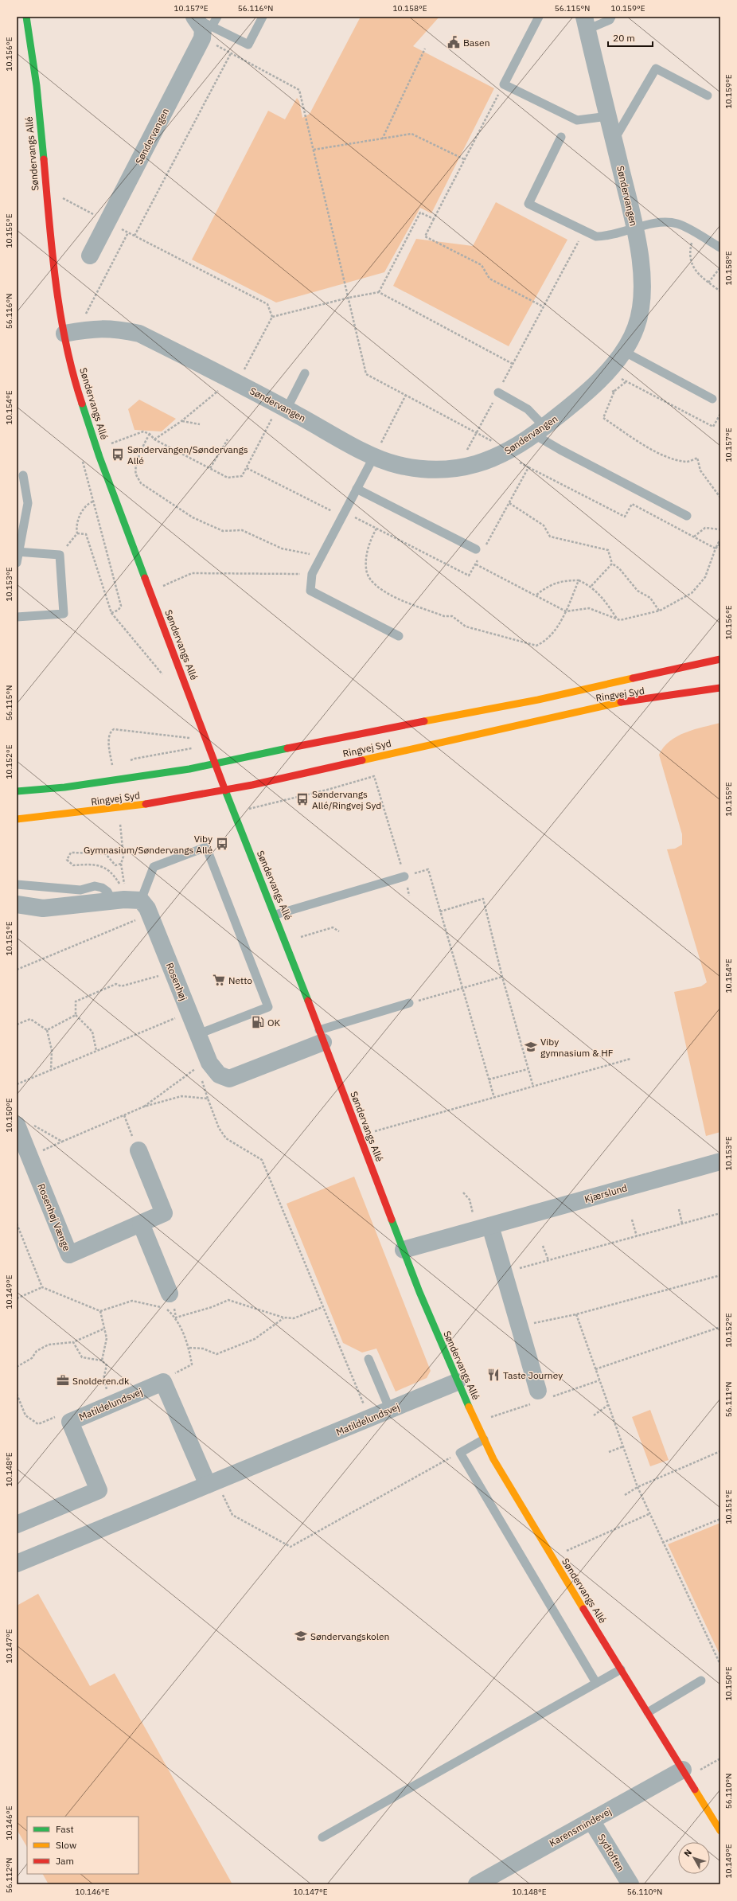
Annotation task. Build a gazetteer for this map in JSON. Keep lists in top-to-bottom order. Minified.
{"streets":{"street":["Søndervangen","Søndervangs Allé","Ringvej Syd","Rosenhøj","Kjærslund","Rosenhøj Vænge","Matildelundsvej","Karensmindevej","Sydtoften"]},"crossings":[["Søndervangen","Søndervangs Allé"],["Søndervangs Allé","Ringvej Syd"],["Søndervangs Allé","Rosenhøj"],["Søndervangs Allé","Kjærslund"],["Søndervangs Allé","Matildelundsvej"],["Søndervangs Allé","Karensmindevej"],["Karensmindevej","Sydtoften"]],"places":{"public building":["Basen"],"bus stop":["Søndervangen/Søndervangs Allé","Søndervangs Allé/Ringvej Syd","Viby Gymnasium/Søndervangs Allé"],"supermarket":["Netto"],"fuel station":["OK"],"school or university":["Viby gymnasium & HF","Søndervangskolen"],"restaurant":["Taste Journey"],"office":["Snolderen.dk"]},"legend":["Fast","Slow","Jam"],"scale_bar":"20 m","north":"top left","coordinates":["10.157°E","56.116°N","10.158°E","56.115°N","10.159°E","10.156°E","10.155°E","10.154°E","10.153°E","10.152°E","10.151°E","10.150°E","10.149°E","56.111°N","10.148°E","10.147°E","56.110°N","10.146°E","56.112°N"]}
